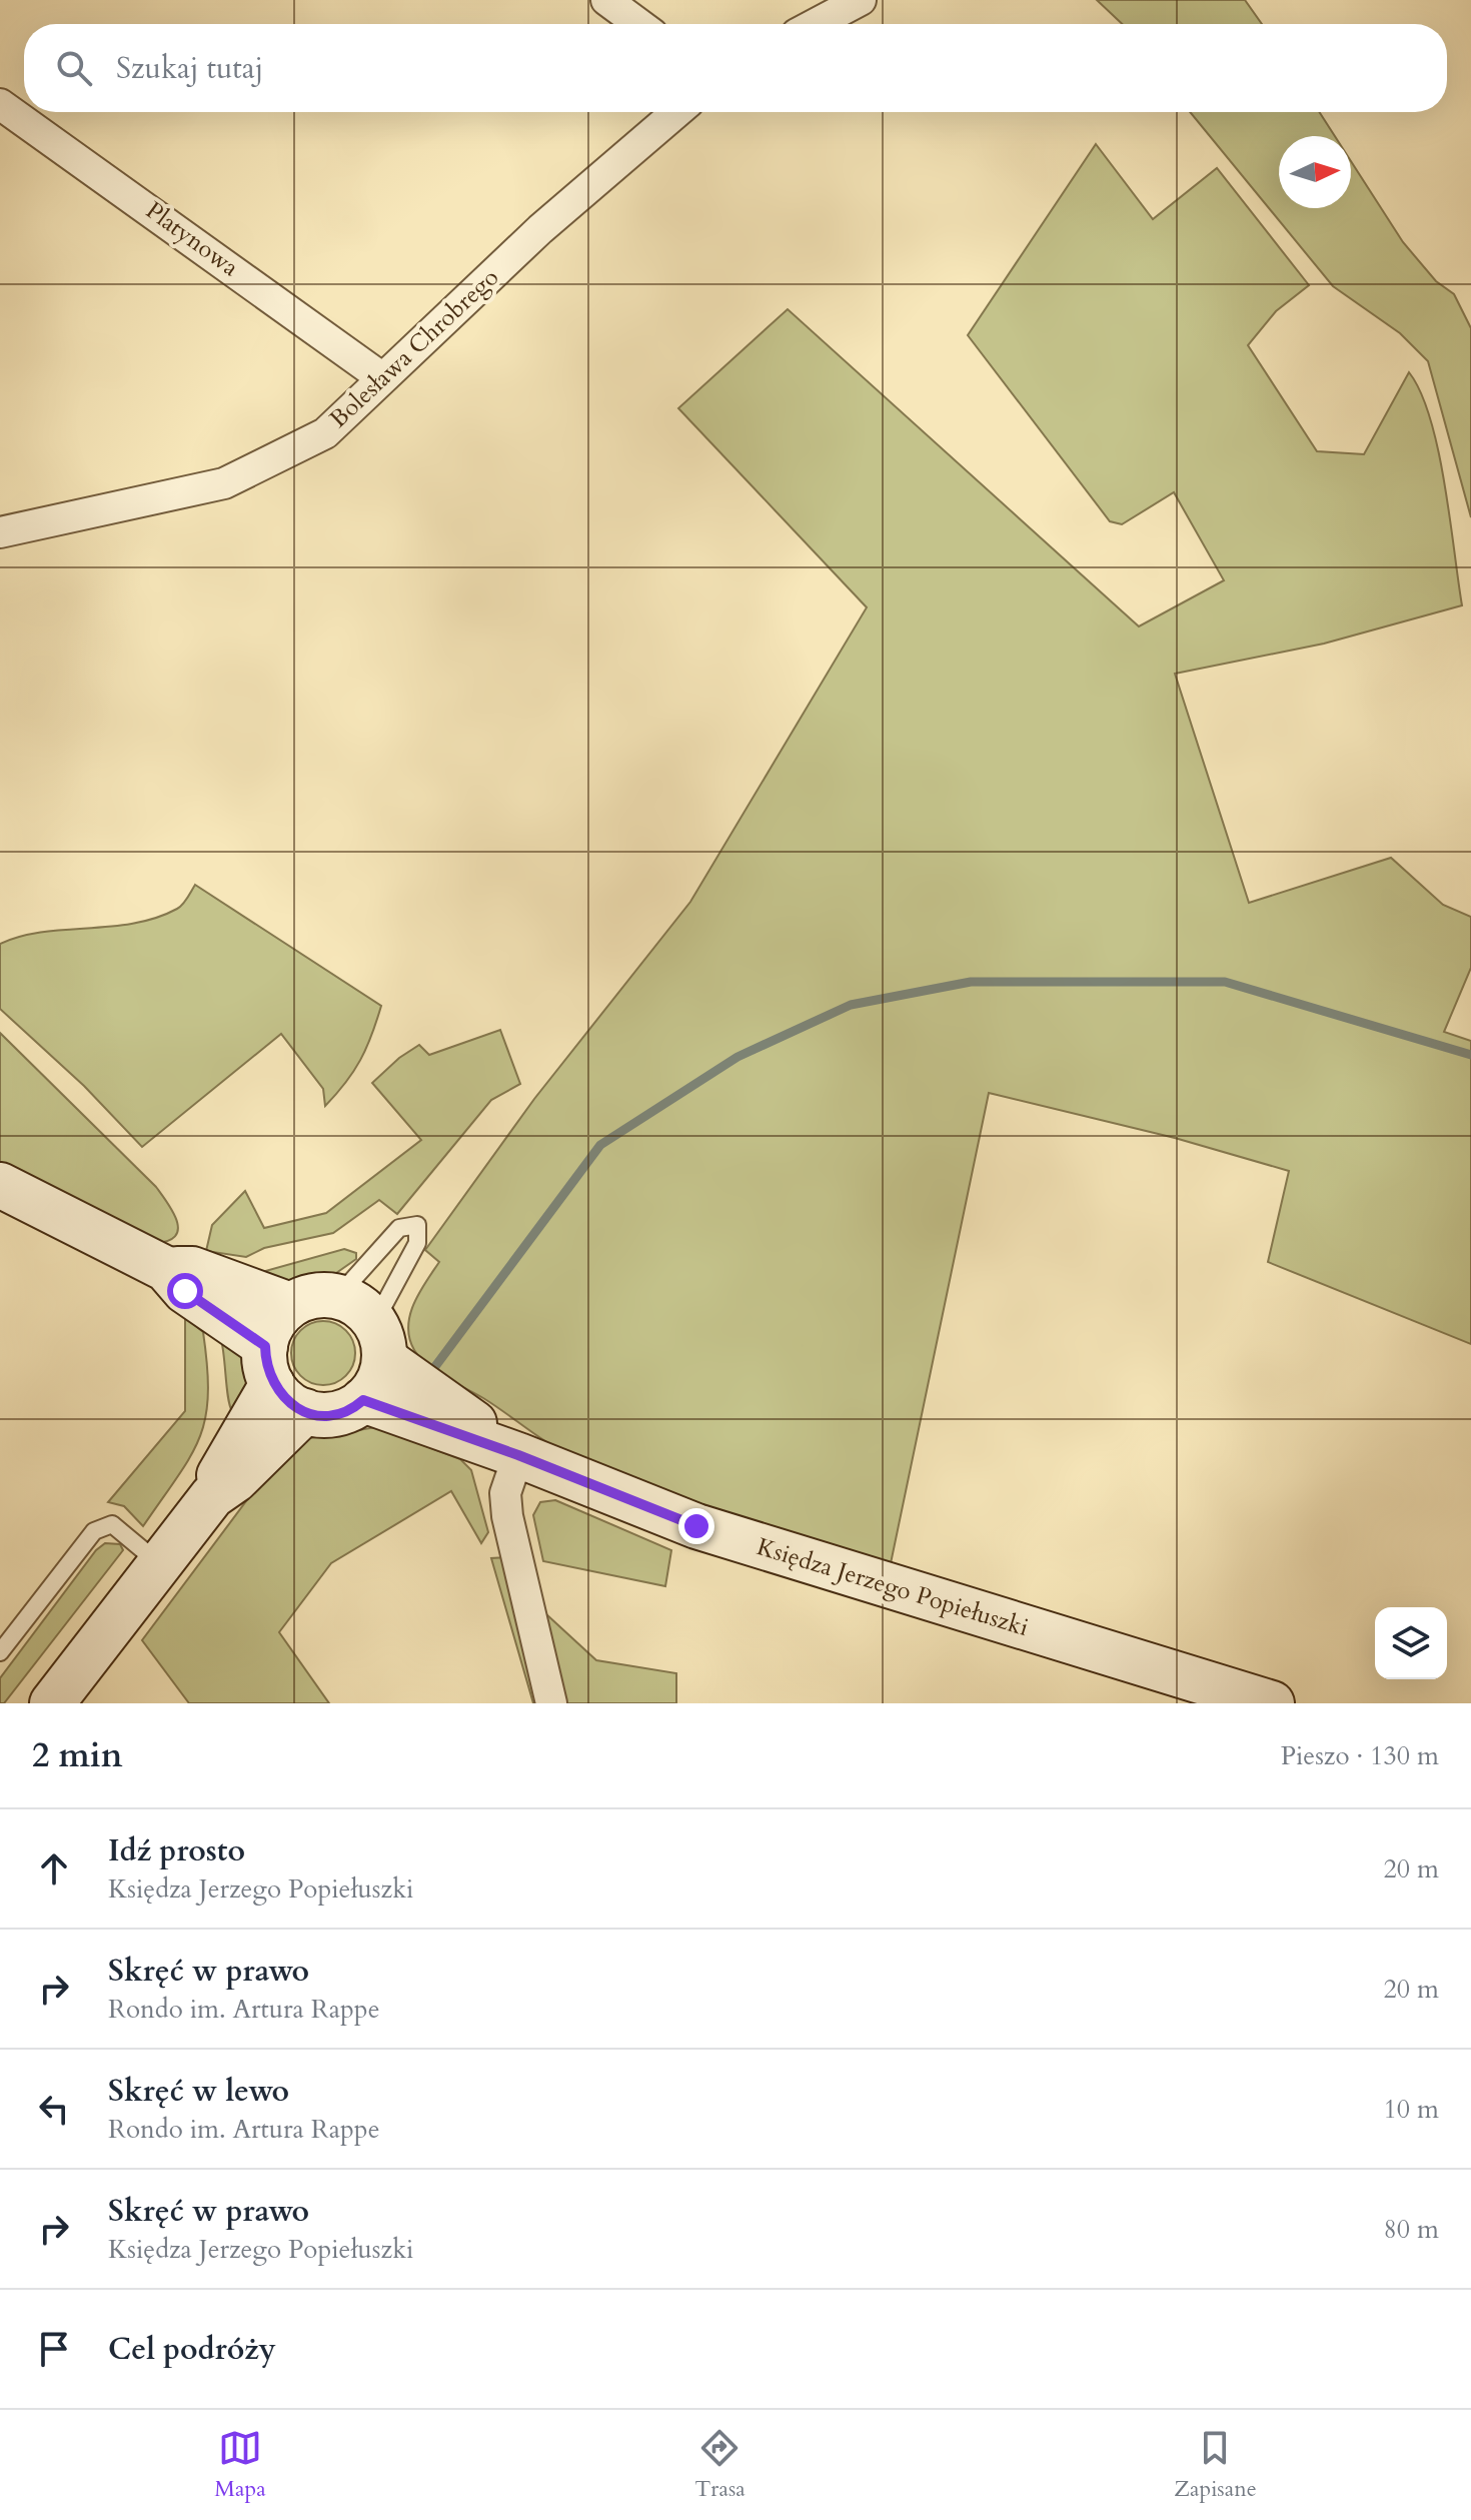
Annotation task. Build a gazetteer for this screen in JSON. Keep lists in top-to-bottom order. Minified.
{"streets":{"street":["Platynowa","Bolesława Chrobrego","Księdza Jerzego Popiełuszki"]},"crossings":[["Platynowa","Bolesława Chrobrego"]],"north":"right","page":{"search":"Szukaj tutaj","heading":["2 min","Pieszo · 130 m"],"list":[["Idź prosto","Księdza Jerzego Popiełuszki","20 m"],["Skręć w prawo","Rondo im. Artura Rappe","20 m"],["Skręć w lewo","Rondo im. Artura Rappe","10 m"],["Skręć w prawo","Księdza Jerzego Popiełuszki","80 m"],"Cel podróży"],"nav":["Mapa","Trasa","Zapisane"]}}
